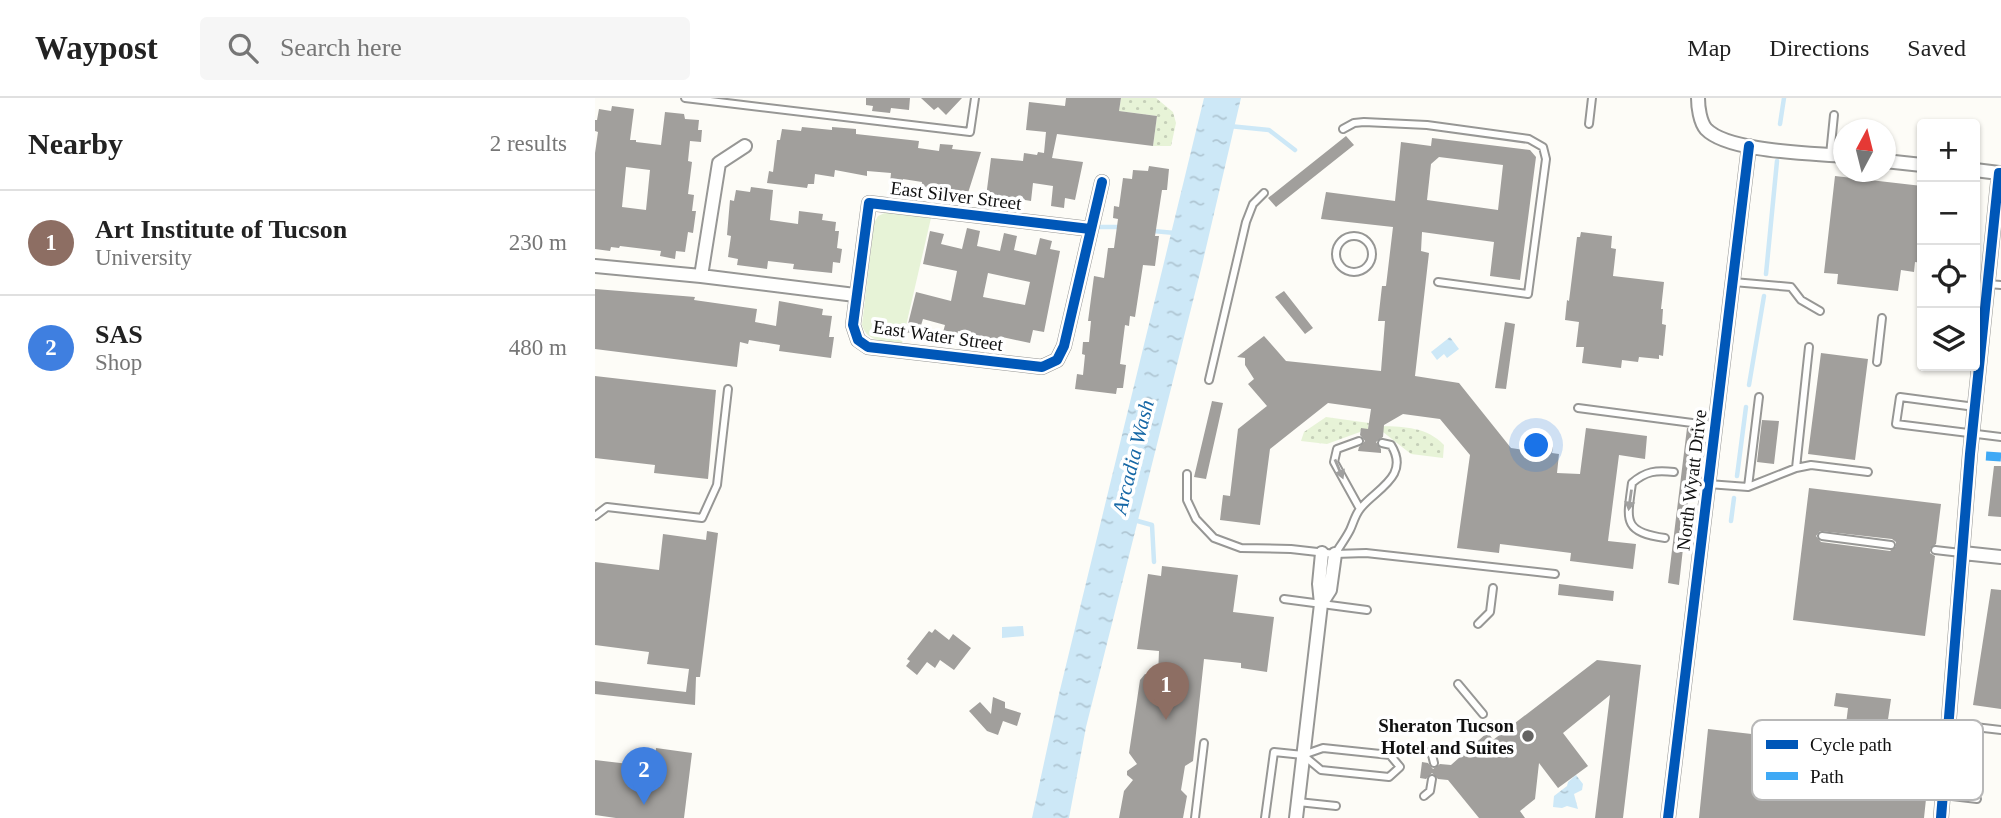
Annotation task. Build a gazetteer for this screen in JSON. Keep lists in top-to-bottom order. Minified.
{"streets":{"street":["East Silver Street","East Water Street","North Wyatt Drive"]},"crossings":[["East Silver Street","East Water Street"]],"water":["Arcadia Wash"],"places":["Sheraton Tucson Hotel and Suites"],"legend":["Cycle path","Path"],"north":"top","page":{"header":"Waypost","search":"Search here","nav":["Map","Directions","Saved"],"heading":["Nearby","2 results"],"map_buttons":["+","−"],"list":[{"mark":"1","name":"Art Institute of Tucson","note":"University","value":"230 m"},{"mark":"2","name":"SAS","note":"Shop","value":"480 m"}],"pins":["1","2"]}}
